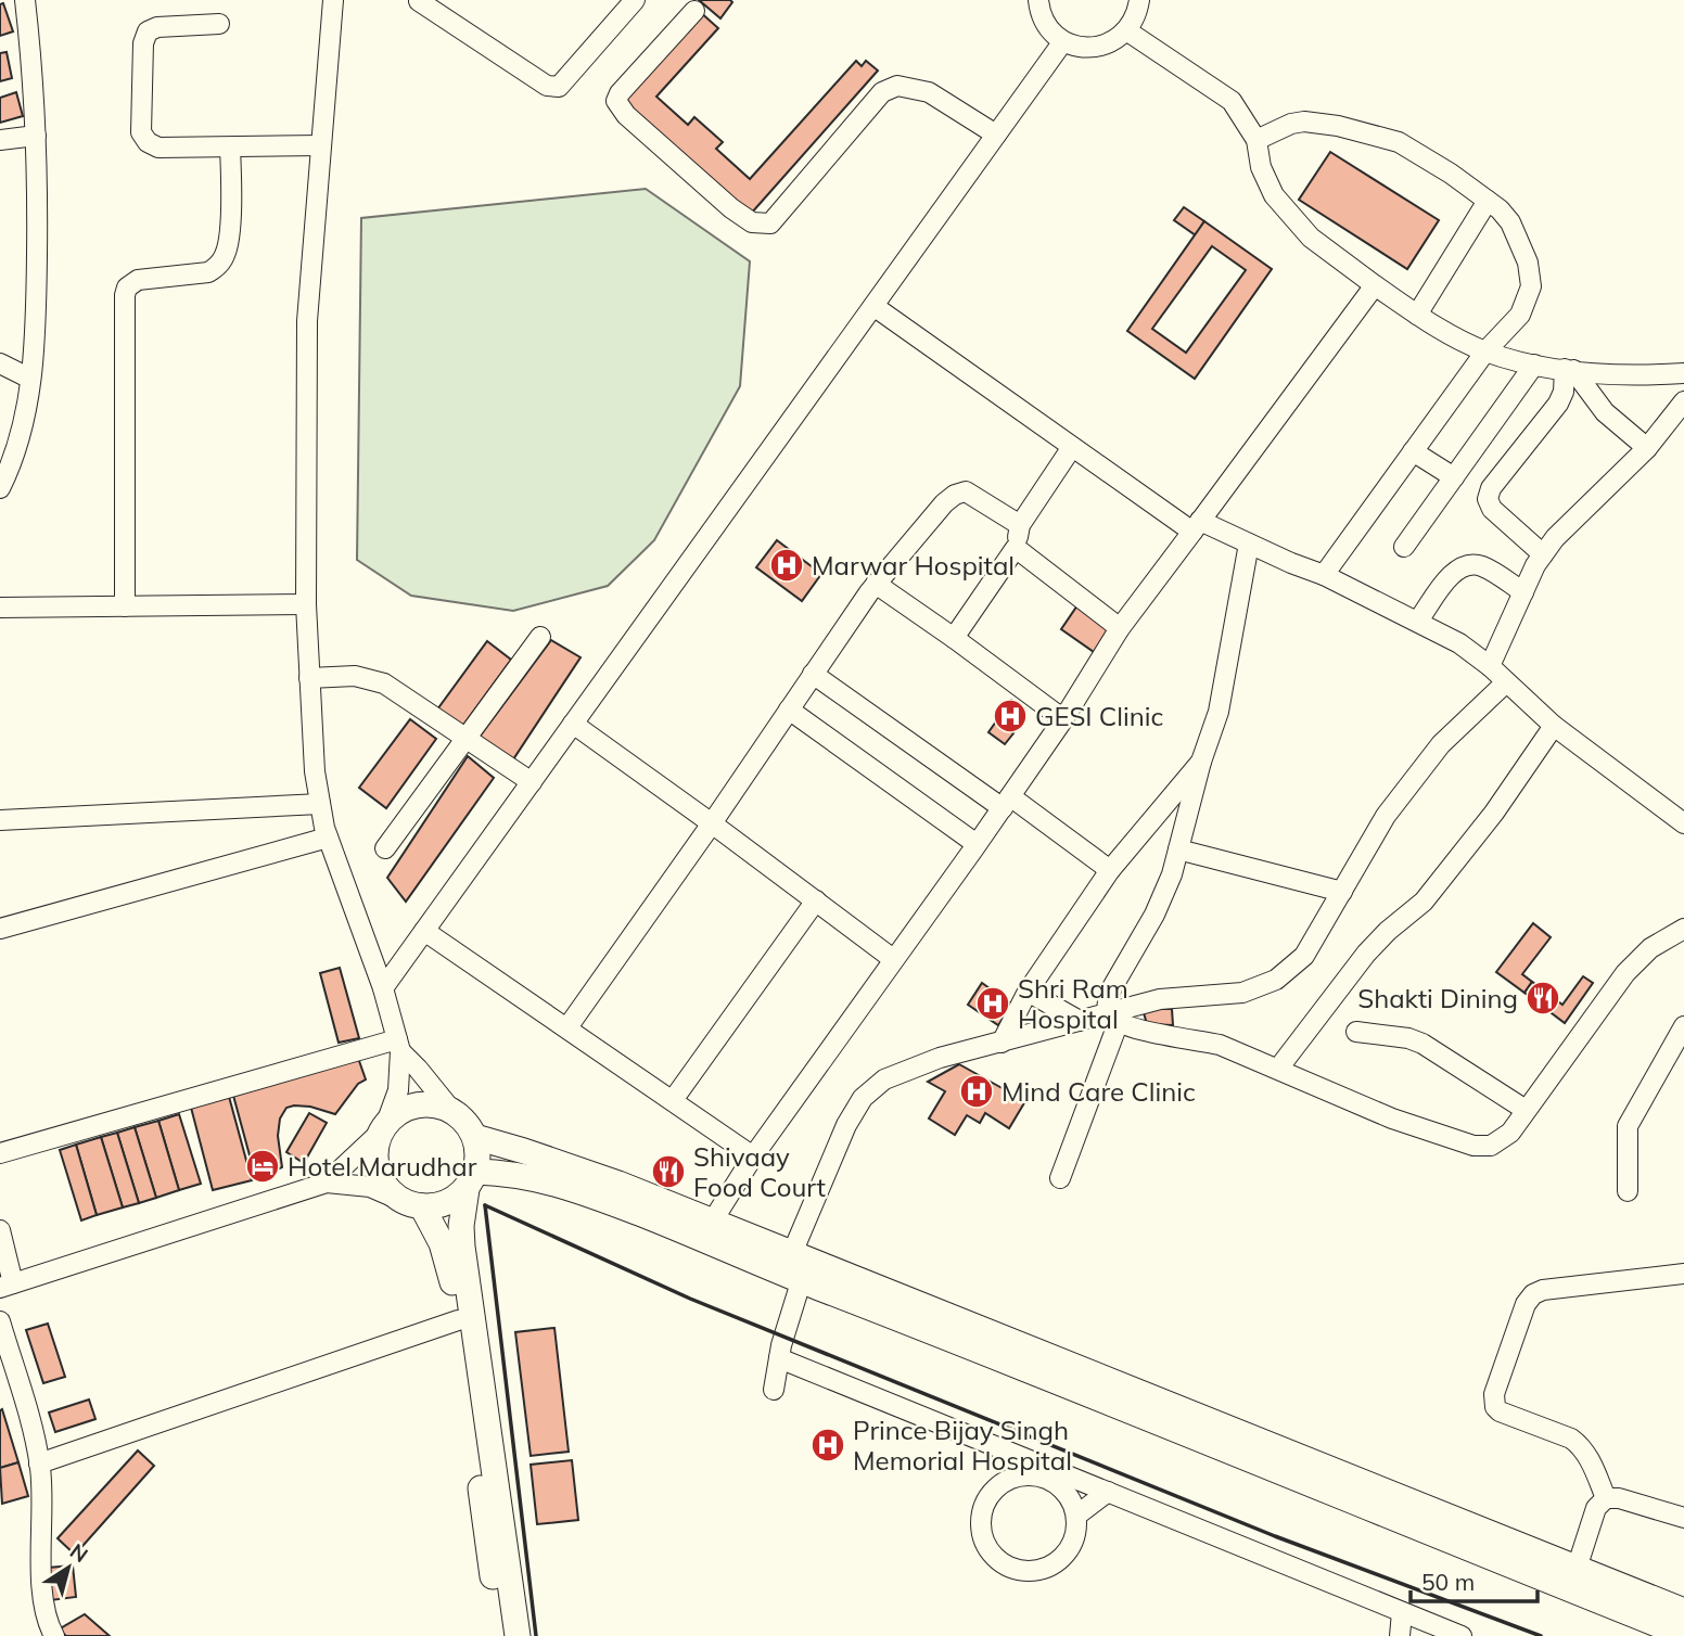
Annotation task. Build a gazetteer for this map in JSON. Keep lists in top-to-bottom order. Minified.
{"places":{"hospital":["Marwar Hospital","GESI Clinic","Shri Ram Hospital","Mind Care Clinic","Prince Bijay Singh Memorial Hospital"],"restaurant":["Shakti Dining","Shivaay Food Court"],"hotel":["Hotel Marudhar"]},"scale_bar":"50 m","north":"top right"}
